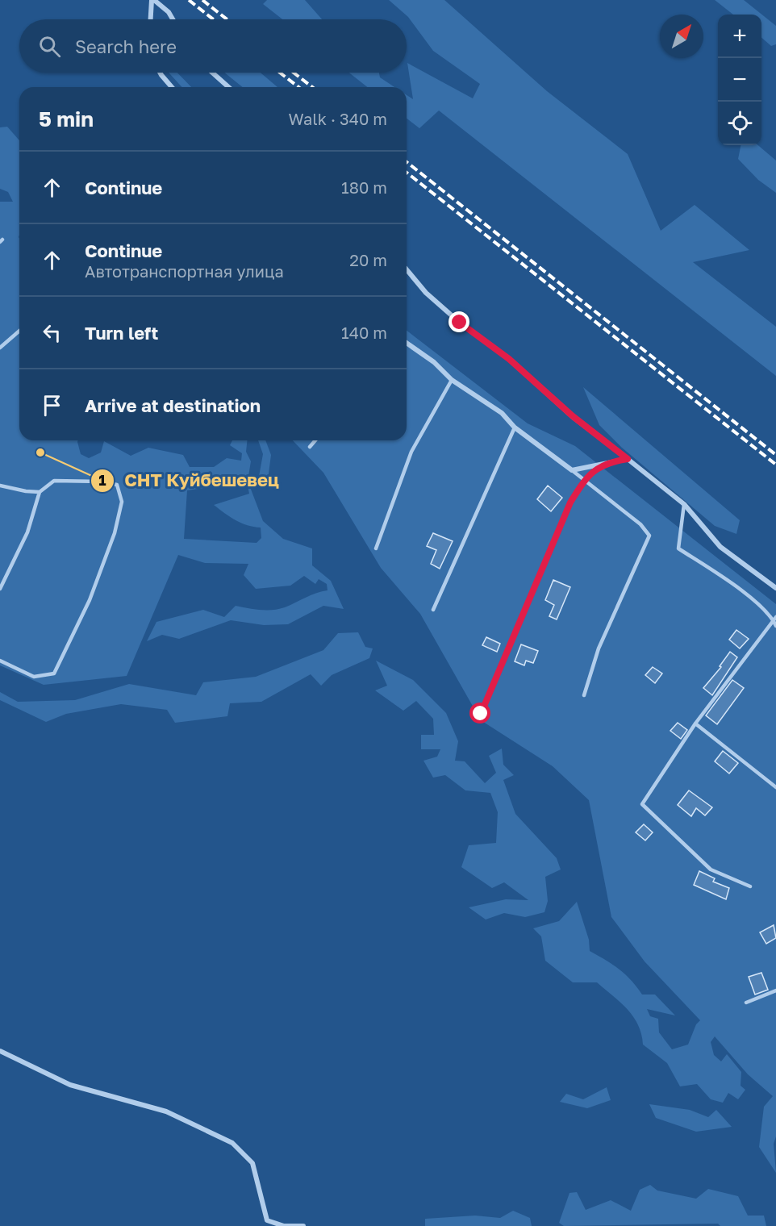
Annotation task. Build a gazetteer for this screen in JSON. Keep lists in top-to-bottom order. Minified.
{"places":["СНТ Куйбешевец"],"north":"top right","page":{"map_buttons":["+","−"],"search":"Search here","heading":["5 min","Walk · 340 m"],"list":[["Continue","180 m"],["Continue","Автотранспортная улица","20 m"],["Turn left","140 m"],"Arrive at destination"]}}
